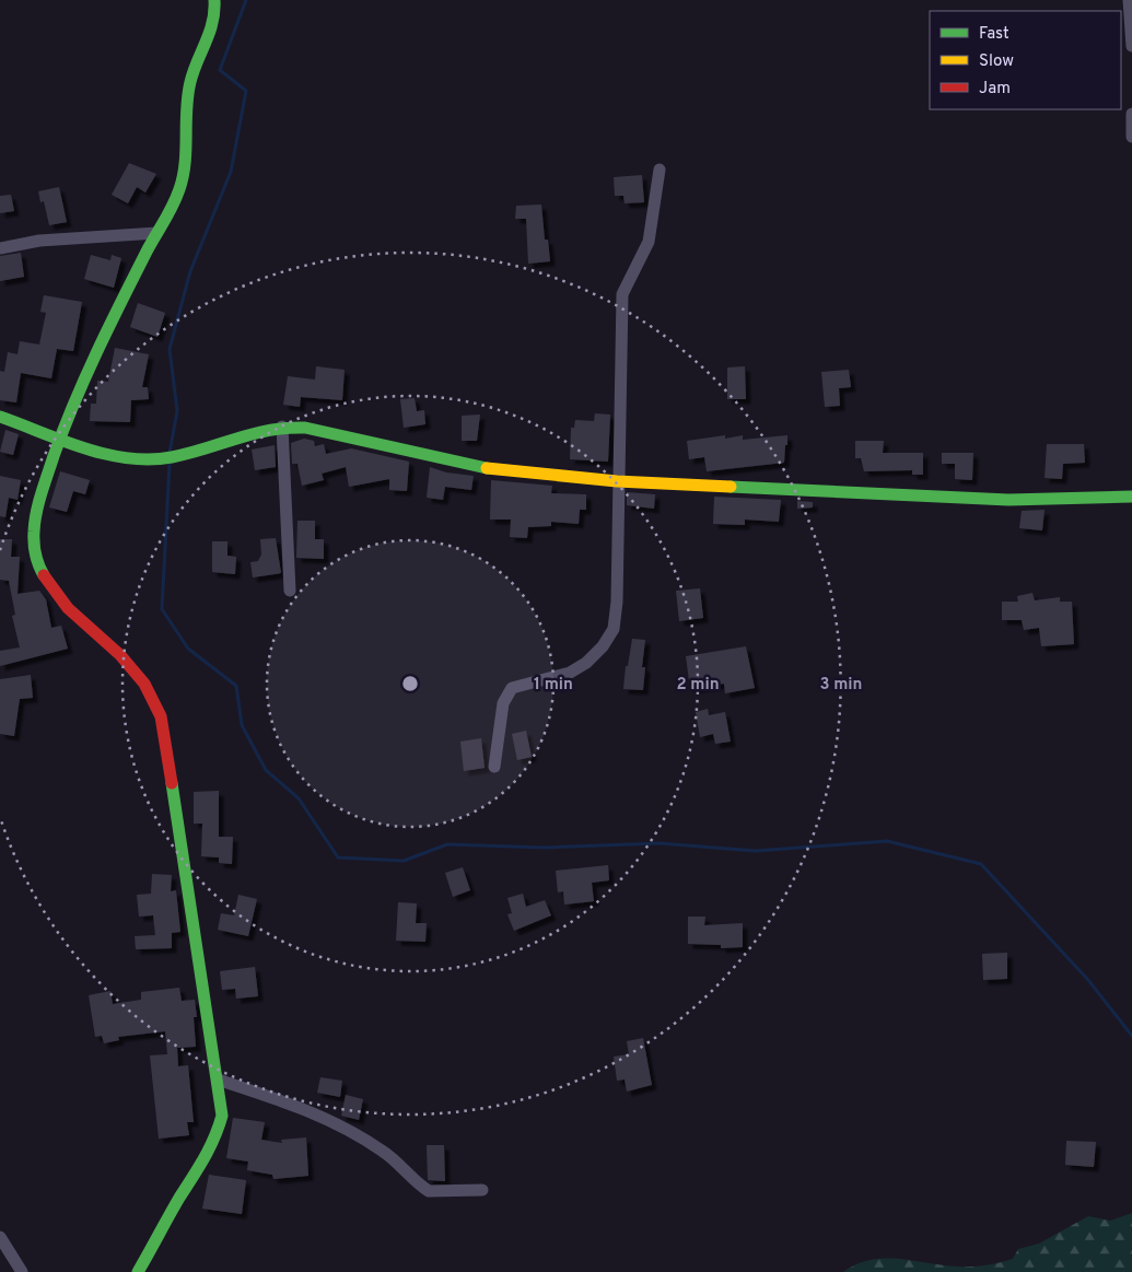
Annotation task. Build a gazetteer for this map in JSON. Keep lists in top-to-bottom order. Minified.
{"legend":["Fast","Slow","Jam"],"rings":["1 min","2 min","3 min"]}
